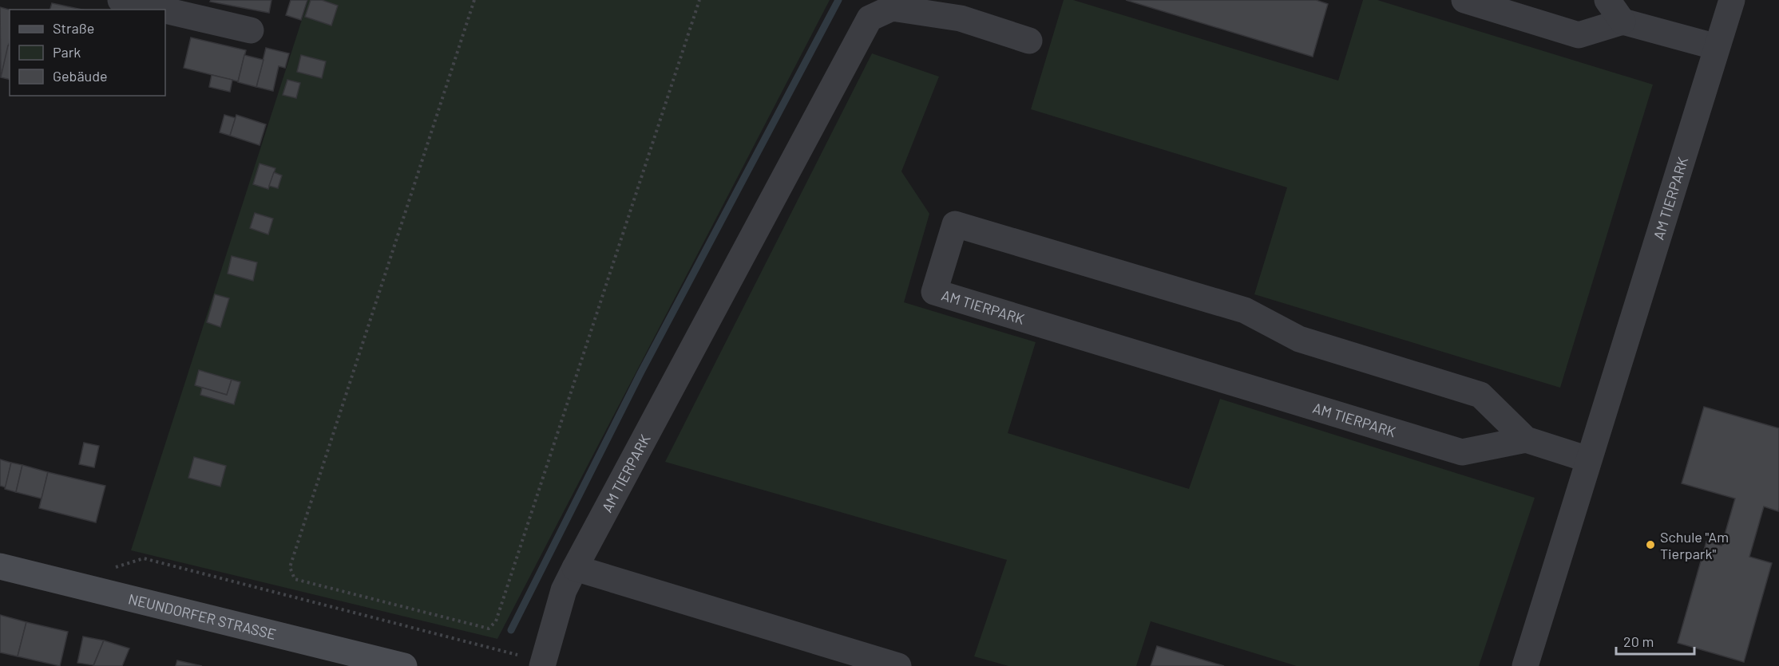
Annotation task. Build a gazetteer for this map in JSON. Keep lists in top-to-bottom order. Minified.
{"streets":{"main road":["NEUNDORFER STRASSE"],"street":["AM TIERPARK"]},"places":["Schule \"Am Tierpark\""],"legend":["Straße","Park","Gebäude"],"scale_bar":"20 m"}
